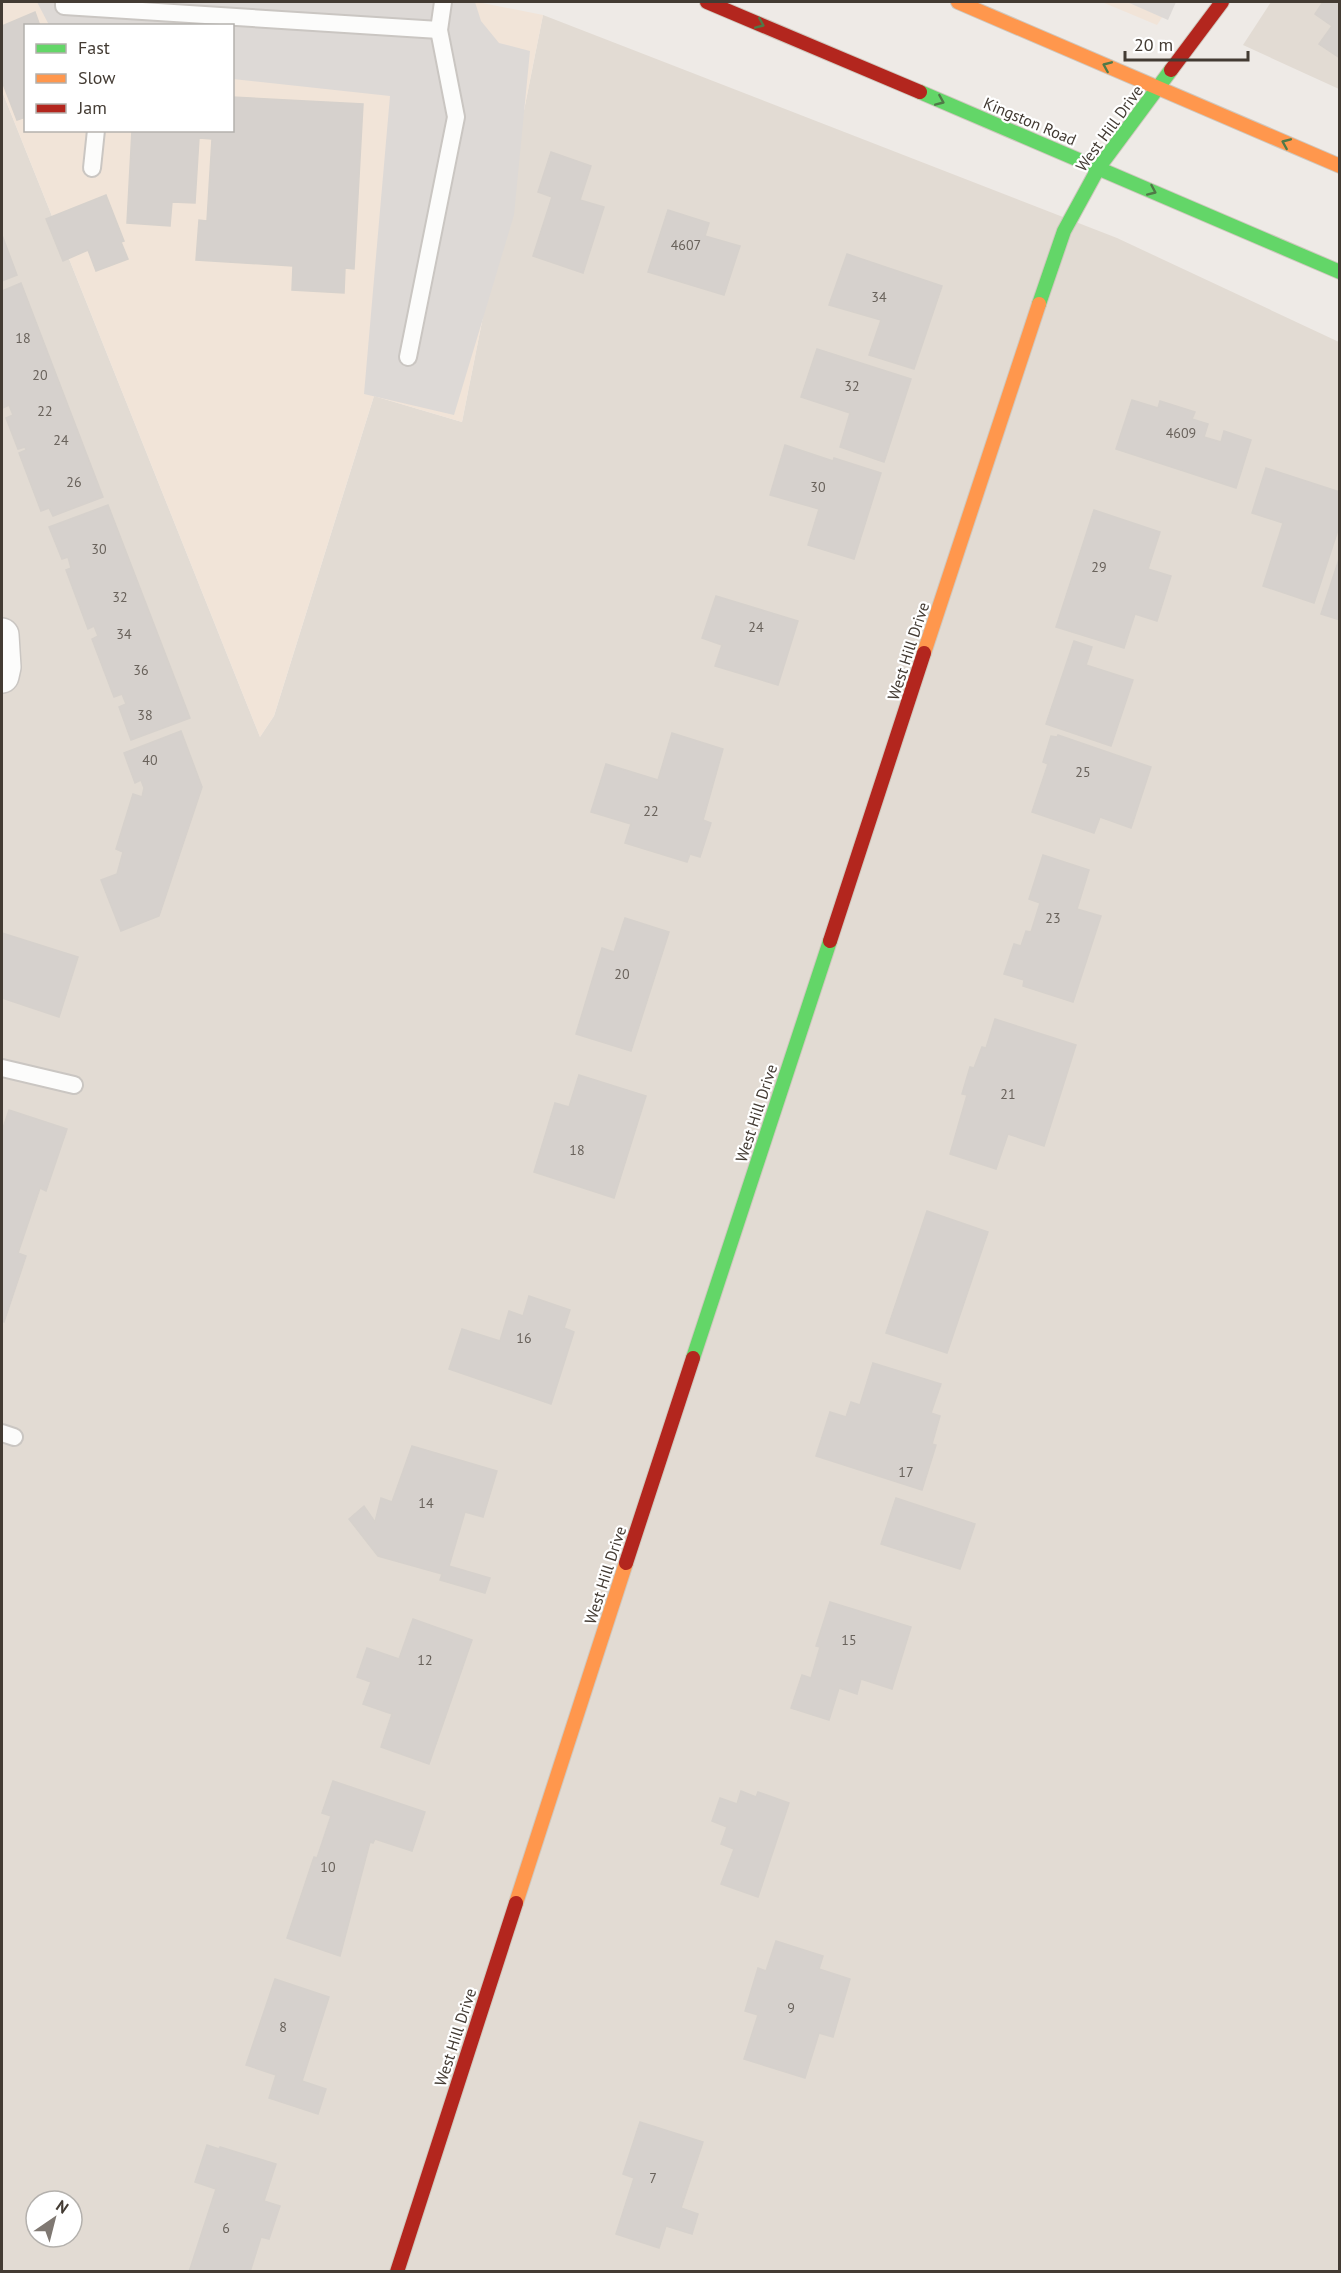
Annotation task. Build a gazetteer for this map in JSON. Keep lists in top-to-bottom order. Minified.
{"streets":{"street":["Kingston Road","West Hill Drive"]},"crossings":[["Kingston Road","West Hill Drive"]],"house_numbers":["4607","34","18","20","32","22","4609","24","26","30","30","29","32","24","34","36","38","40","25","22","23","20","21","18","16","17","14","15","12","10","9","8","7","6"],"legend":["Fast","Slow","Jam"],"scale_bar":"20 m","north":"top right"}
